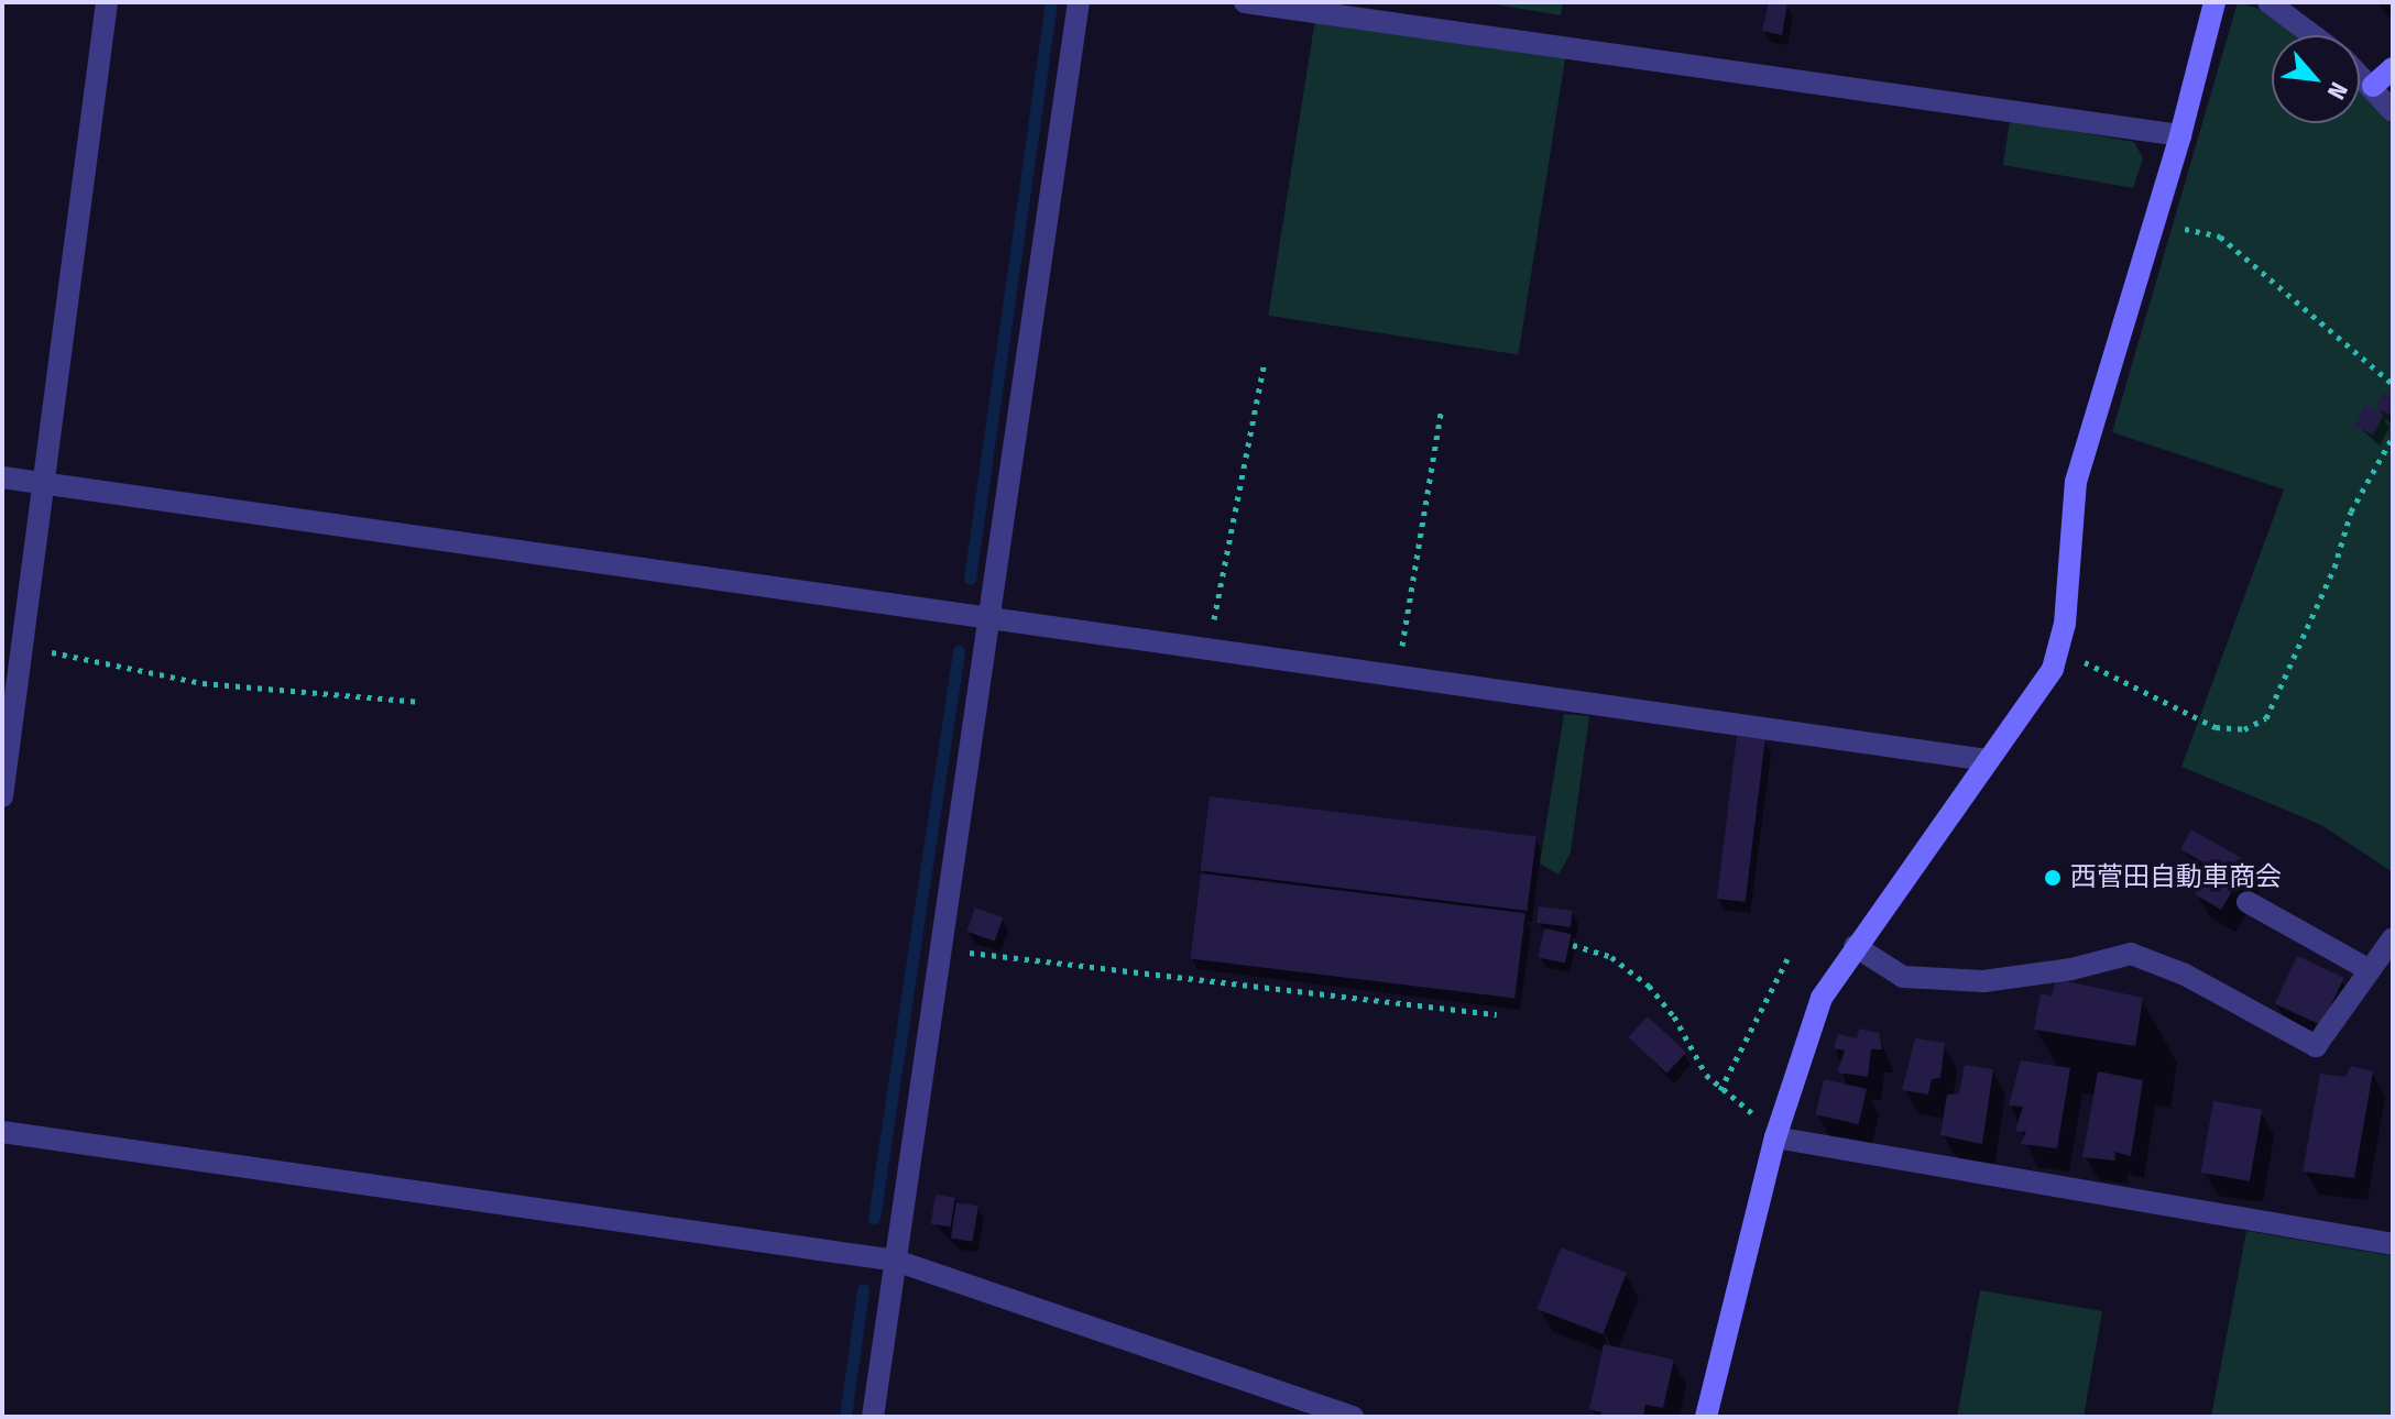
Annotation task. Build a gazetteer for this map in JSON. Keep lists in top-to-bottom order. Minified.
{"places":["西菅田自動車商会"],"north":"bottom right"}
